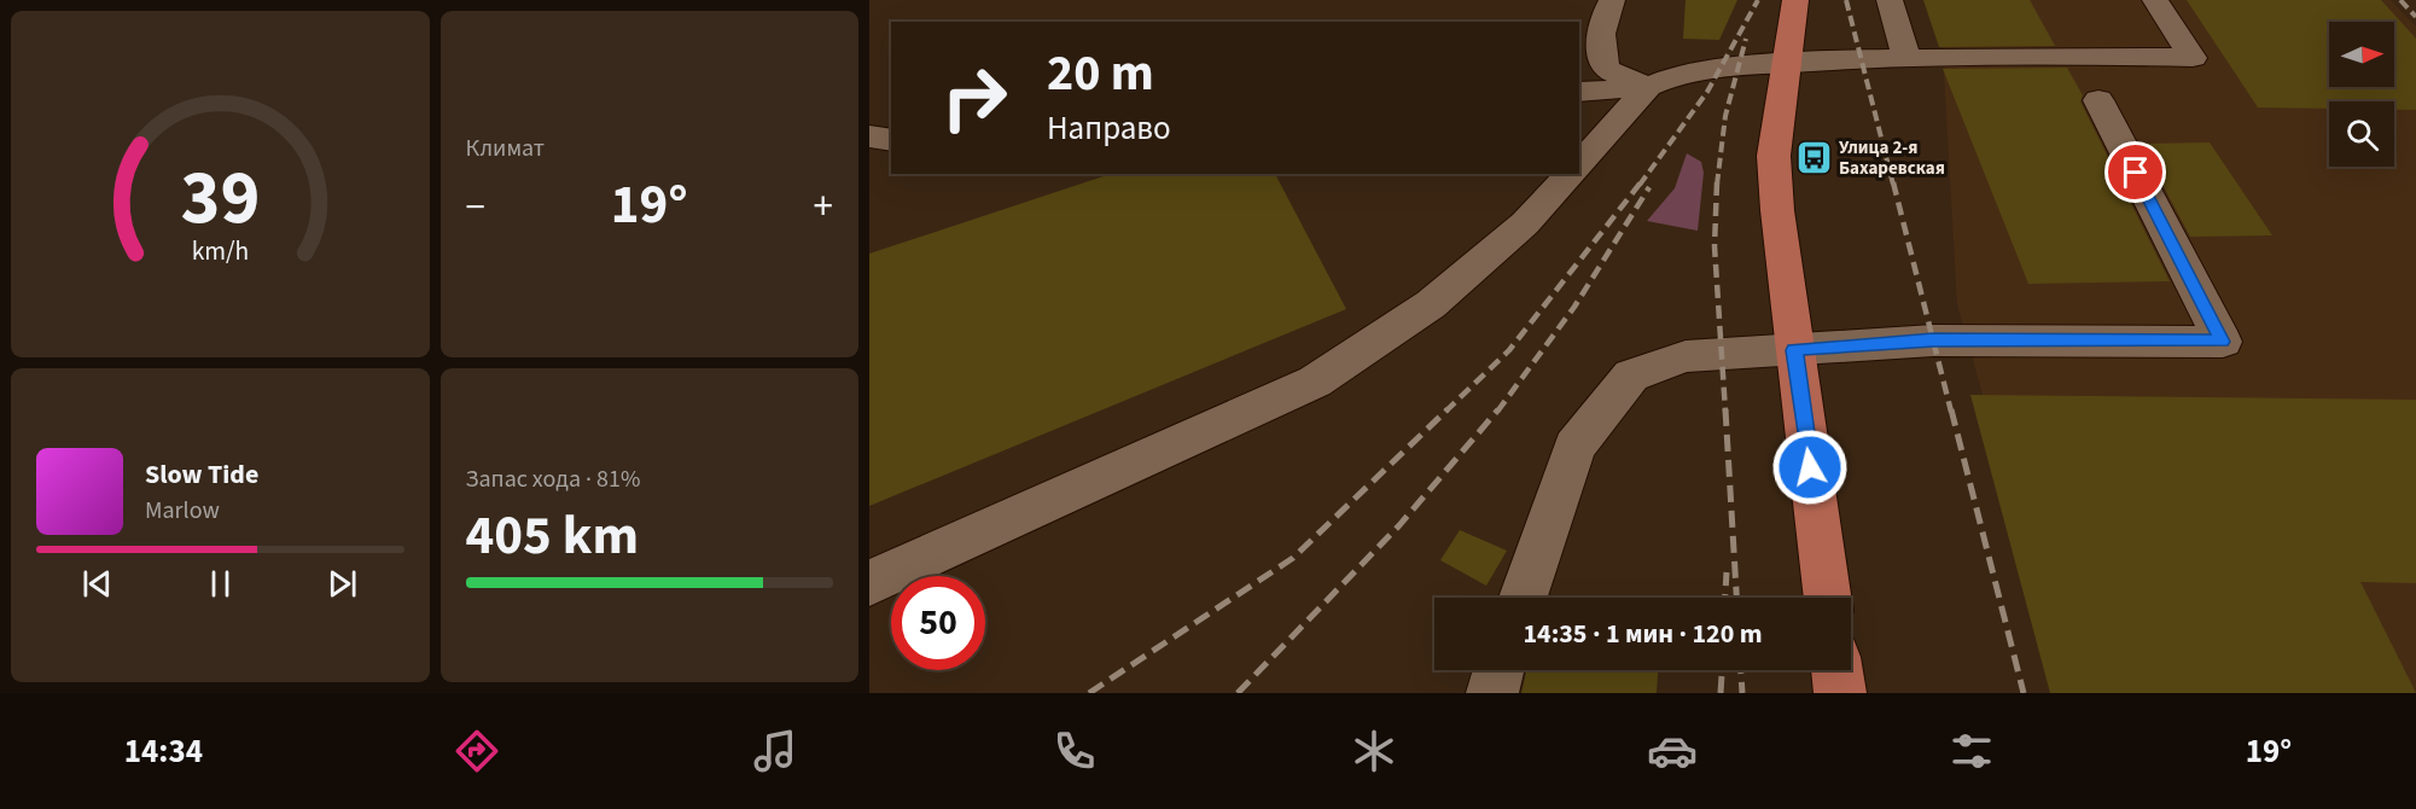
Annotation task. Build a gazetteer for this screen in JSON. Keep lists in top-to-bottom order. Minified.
{"places":{"bus stop":["Улица 2-я Бахаревская"]},"north":"right","page":{"tile":["Климат",["Запас хода · 81%","405 km"]],"turn":["20 m","Направо"],"heat":["−","19°","+"],"song":["Slow Tide","Marlow"],"limit":"50","trip":"14:35 · 1 мин · 120 m","tabs":["14:34","19°"],"gauge":["39","km/h"]}}
